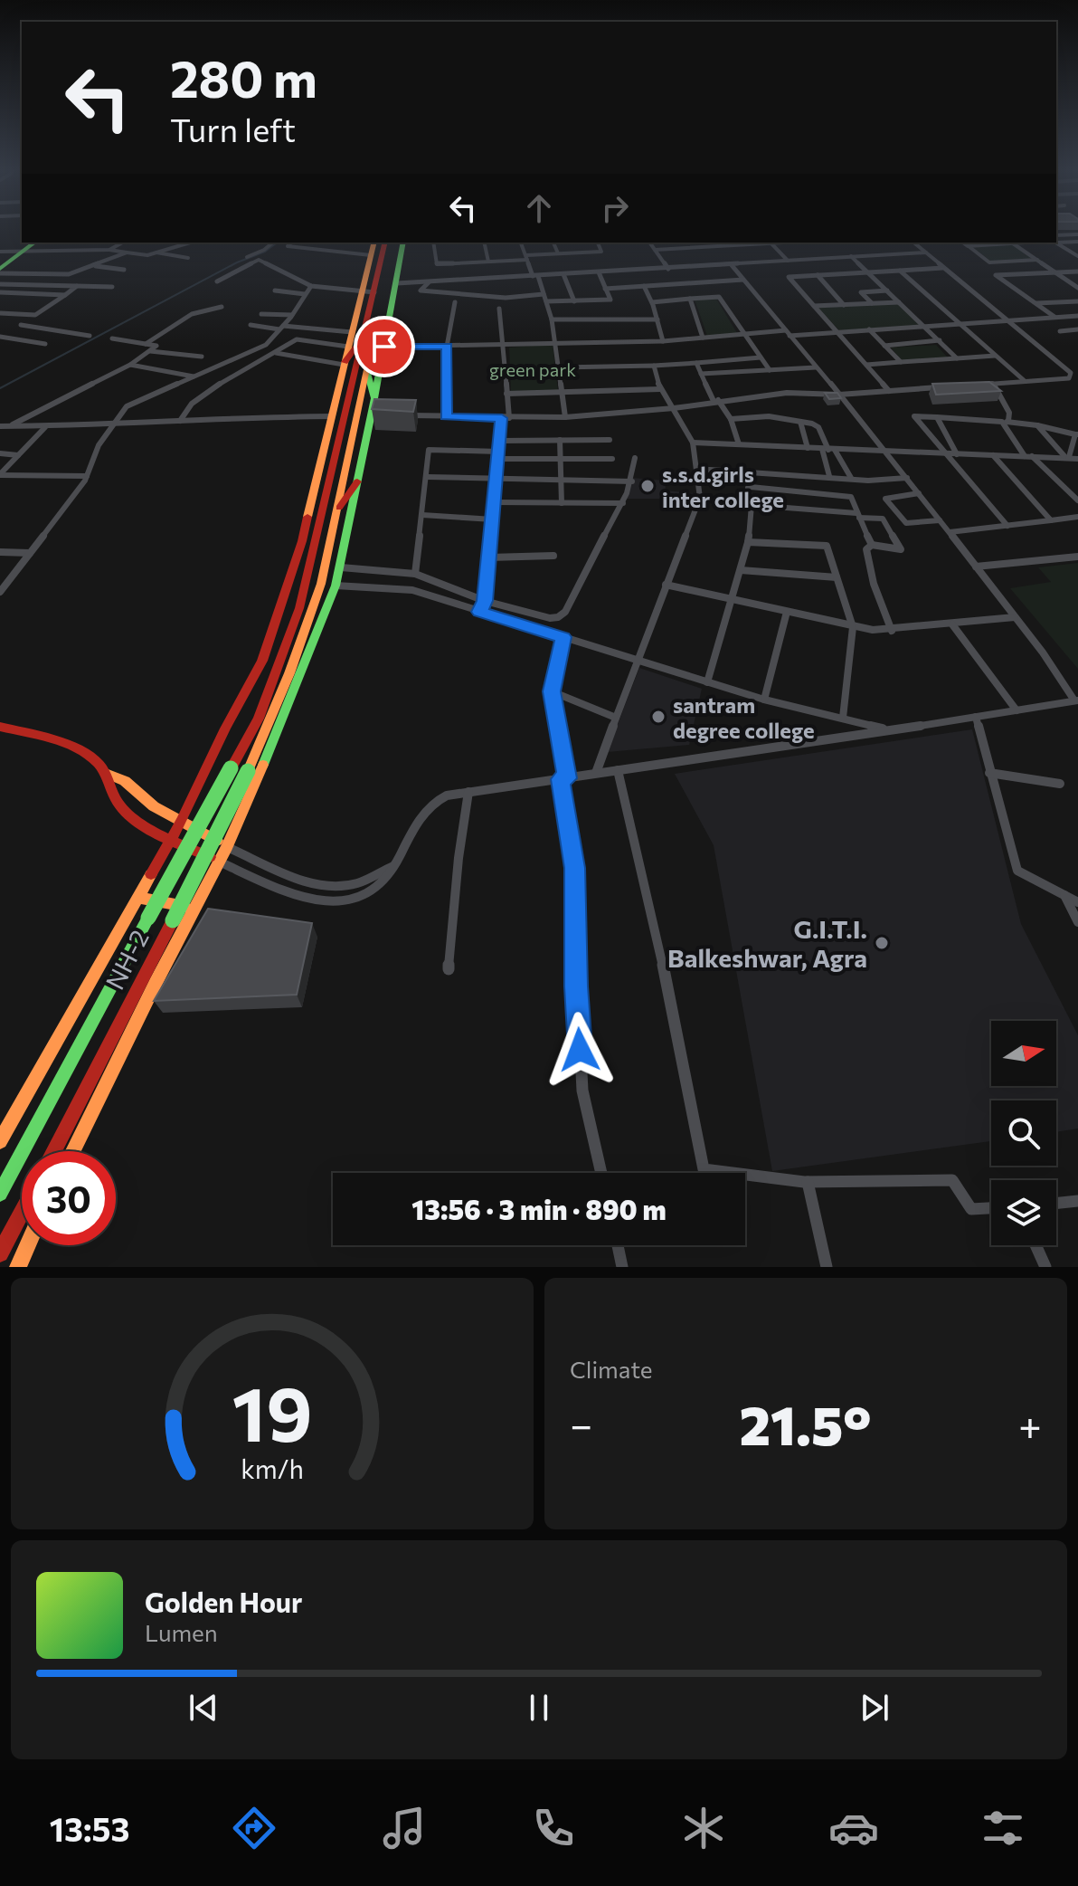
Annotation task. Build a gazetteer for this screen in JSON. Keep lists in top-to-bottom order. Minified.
{"streets":{"main road":["NH-2"]},"parks":["green park"],"places":["s.s.d.girls inter college","santram degree college","G.I.T.I. Balkeshwar, Agra"],"north":"right","page":{"turn":["280 m","Turn left"],"limit":"30","trip":"13:56 · 3 min · 890 m","tile":"Climate","heat":["−","21.5°","+"],"song":["Golden Hour","Lumen"],"tabs":"13:53","gauge":["19","km/h"]}}
